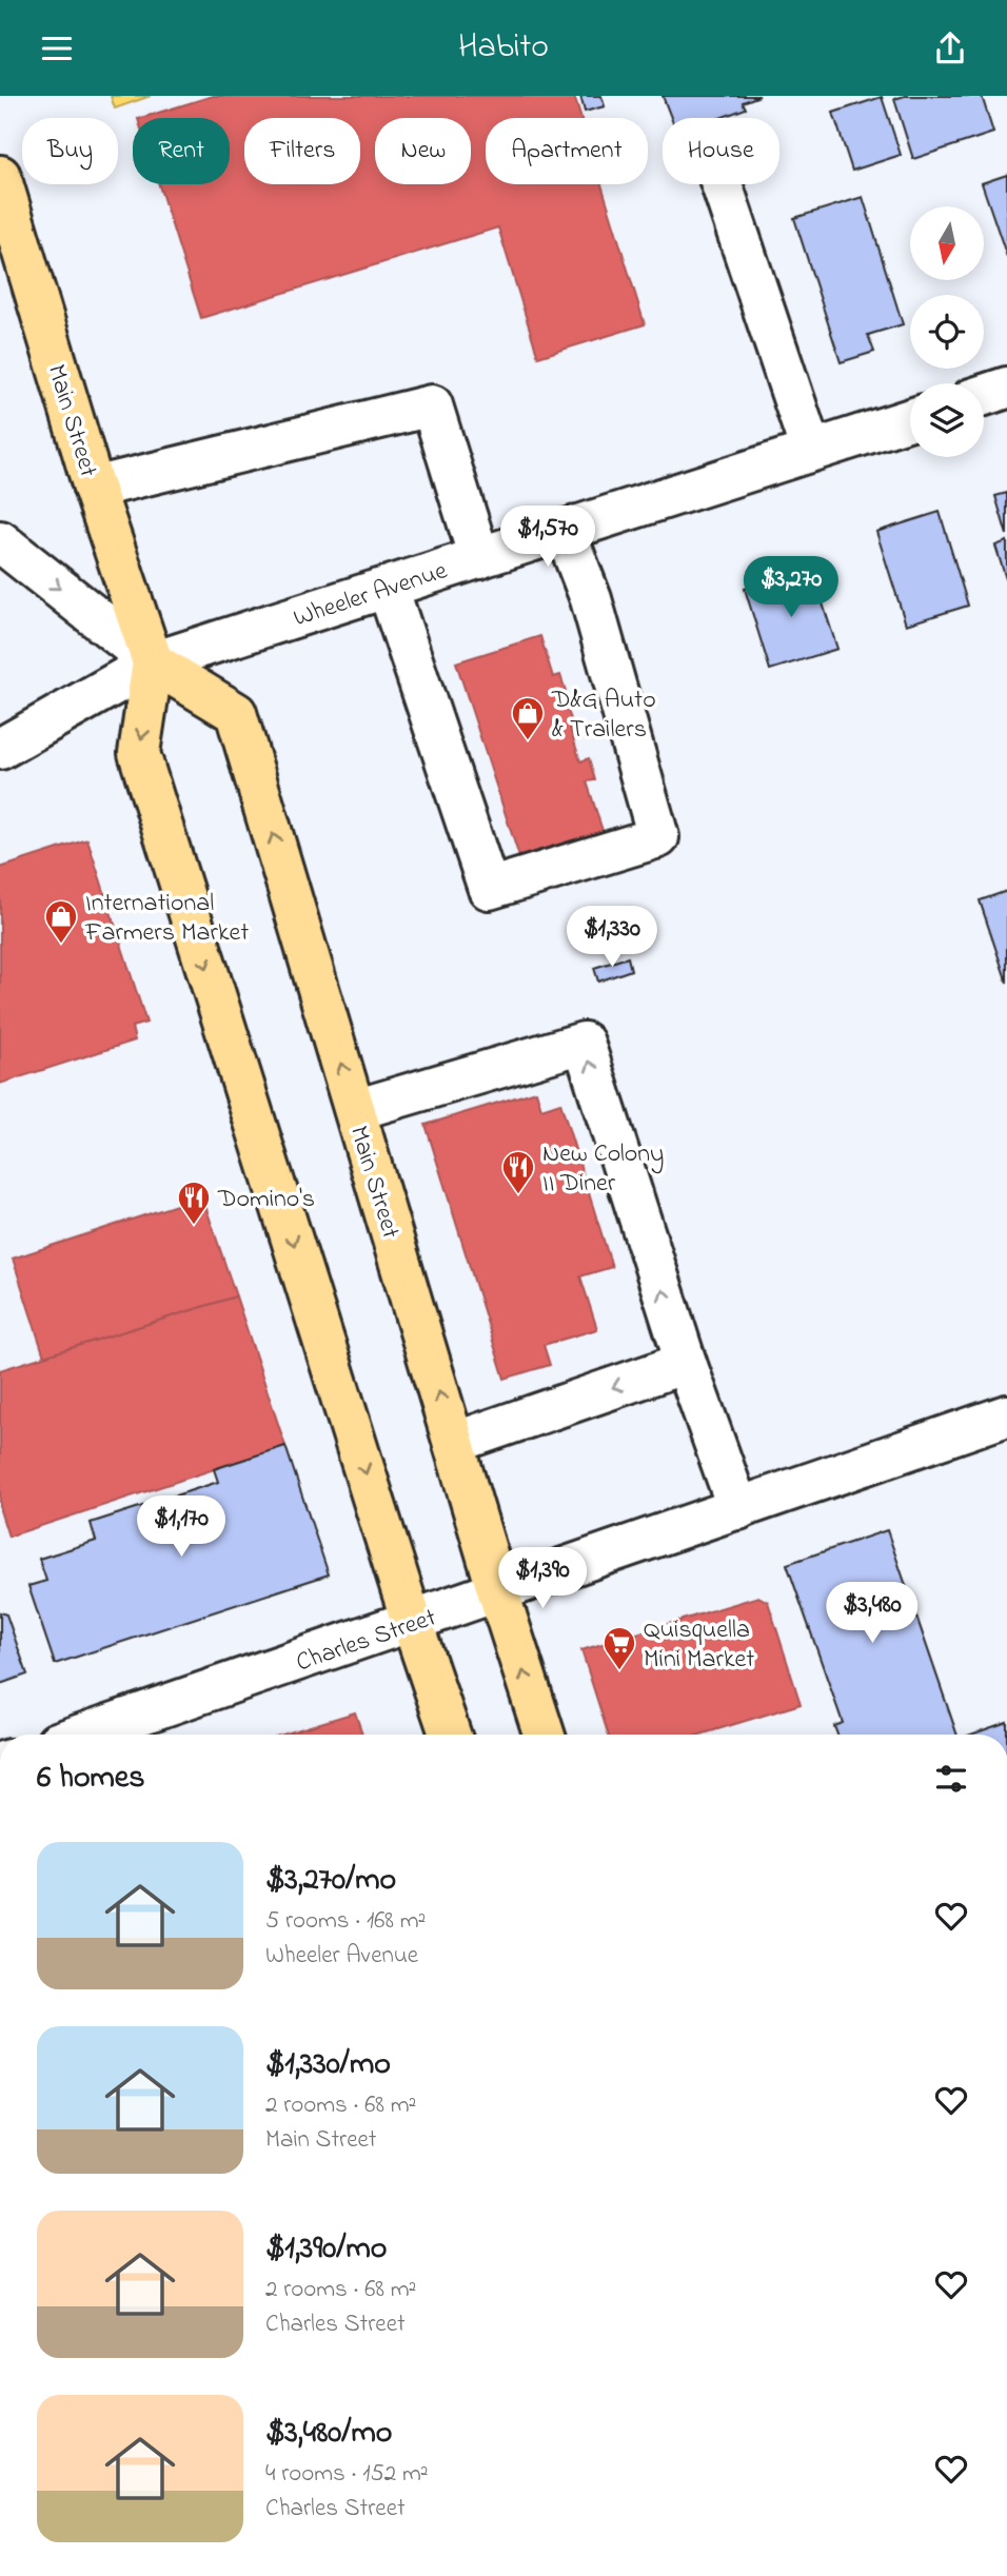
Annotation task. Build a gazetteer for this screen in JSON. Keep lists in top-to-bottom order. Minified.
{"streets":{"main road":["Main Street"],"street":["Wheeler Avenue","Charles Street"]},"crossings":[["Main Street","Wheeler Avenue"],["Main Street","Charles Street"]],"places":{"shop":["D&G Auto & Trailers","International Farmers Market"],"restaurant":["New Colony II Diner","Domino's"],"supermarket":["Quisquella Mini Market"]},"north":"bottom","page":{"header":"Habito","chip":["Buy","Rent","Filters","New","Apartment","House"],"price":["$1,570","$3,270","$1,330","$1,170","$1,390","$3,480"],"heading":"6 homes","list":[{"name":"$3,270/mo","note":"5 rooms · 168 m² · Wheeler Avenue"},{"name":"$1,330/mo","note":"2 rooms · 68 m² · Main Street"},{"name":"$1,390/mo","note":"2 rooms · 68 m² · Charles Street"},{"name":"$3,480/mo","note":"4 rooms · 152 m² · Charles Street"}]}}
